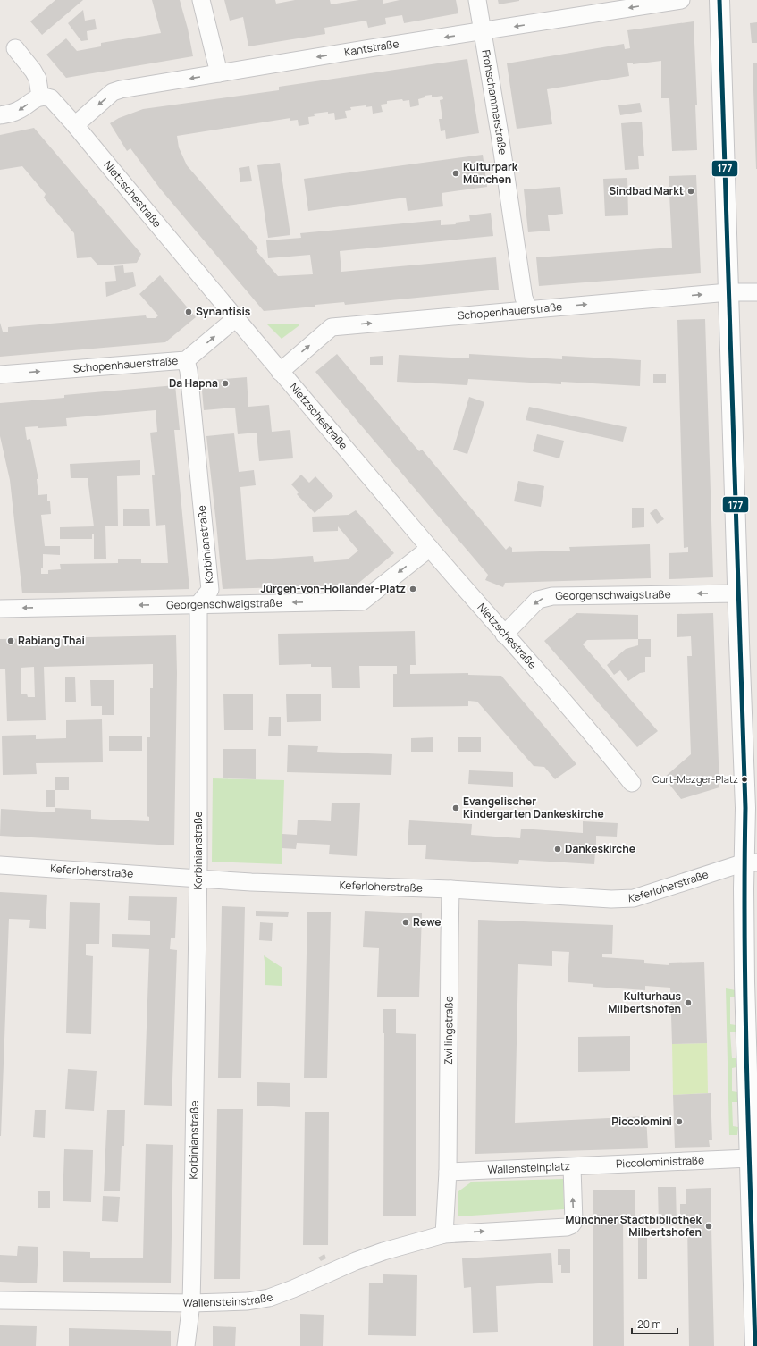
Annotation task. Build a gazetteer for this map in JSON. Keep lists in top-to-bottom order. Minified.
{"streets":{"street":["Kantstraße","Frohschammerstraße","Nietzschestraße","Schopenhauerstraße","Korbinianstraße","Georgenschwaigstraße","Keferloherstraße","Zwillingstraße","Piccoloministraße","Wallensteinplatz","Wallensteinstraße"]},"crossings":[["Kantstraße","Frohschammerstraße"],["Kantstraße","Nietzschestraße"],["Frohschammerstraße","Schopenhauerstraße"],["Nietzschestraße","Schopenhauerstraße"],["Nietzschestraße","Georgenschwaigstraße"],["Schopenhauerstraße","Korbinianstraße"],["Korbinianstraße","Georgenschwaigstraße"],["Korbinianstraße","Keferloherstraße"],["Korbinianstraße","Wallensteinstraße"],["Keferloherstraße","Zwillingstraße"],["Zwillingstraße","Wallensteinplatz"],["Piccoloministraße","Wallensteinplatz"],["Wallensteinplatz","Wallensteinstraße"]],"one_way":["Kantstraße","Schopenhauerstraße","Georgenschwaigstraße"],"places":["Kulturpark München","Sindbad Markt","Synantisis","Da Hapna","Jürgen-von-Hollander-Platz","Rabiang Thai","Curt-Mezger-Platz","Evangelischer Kindergarten Dankeskirche","Dankeskirche","Rewe","Kulturhaus Milbertshofen","Piccolomini","Münchner Stadtbibliothek Milbertshofen"],"lines":["transit line 177"],"scale_bar":"20 m"}
